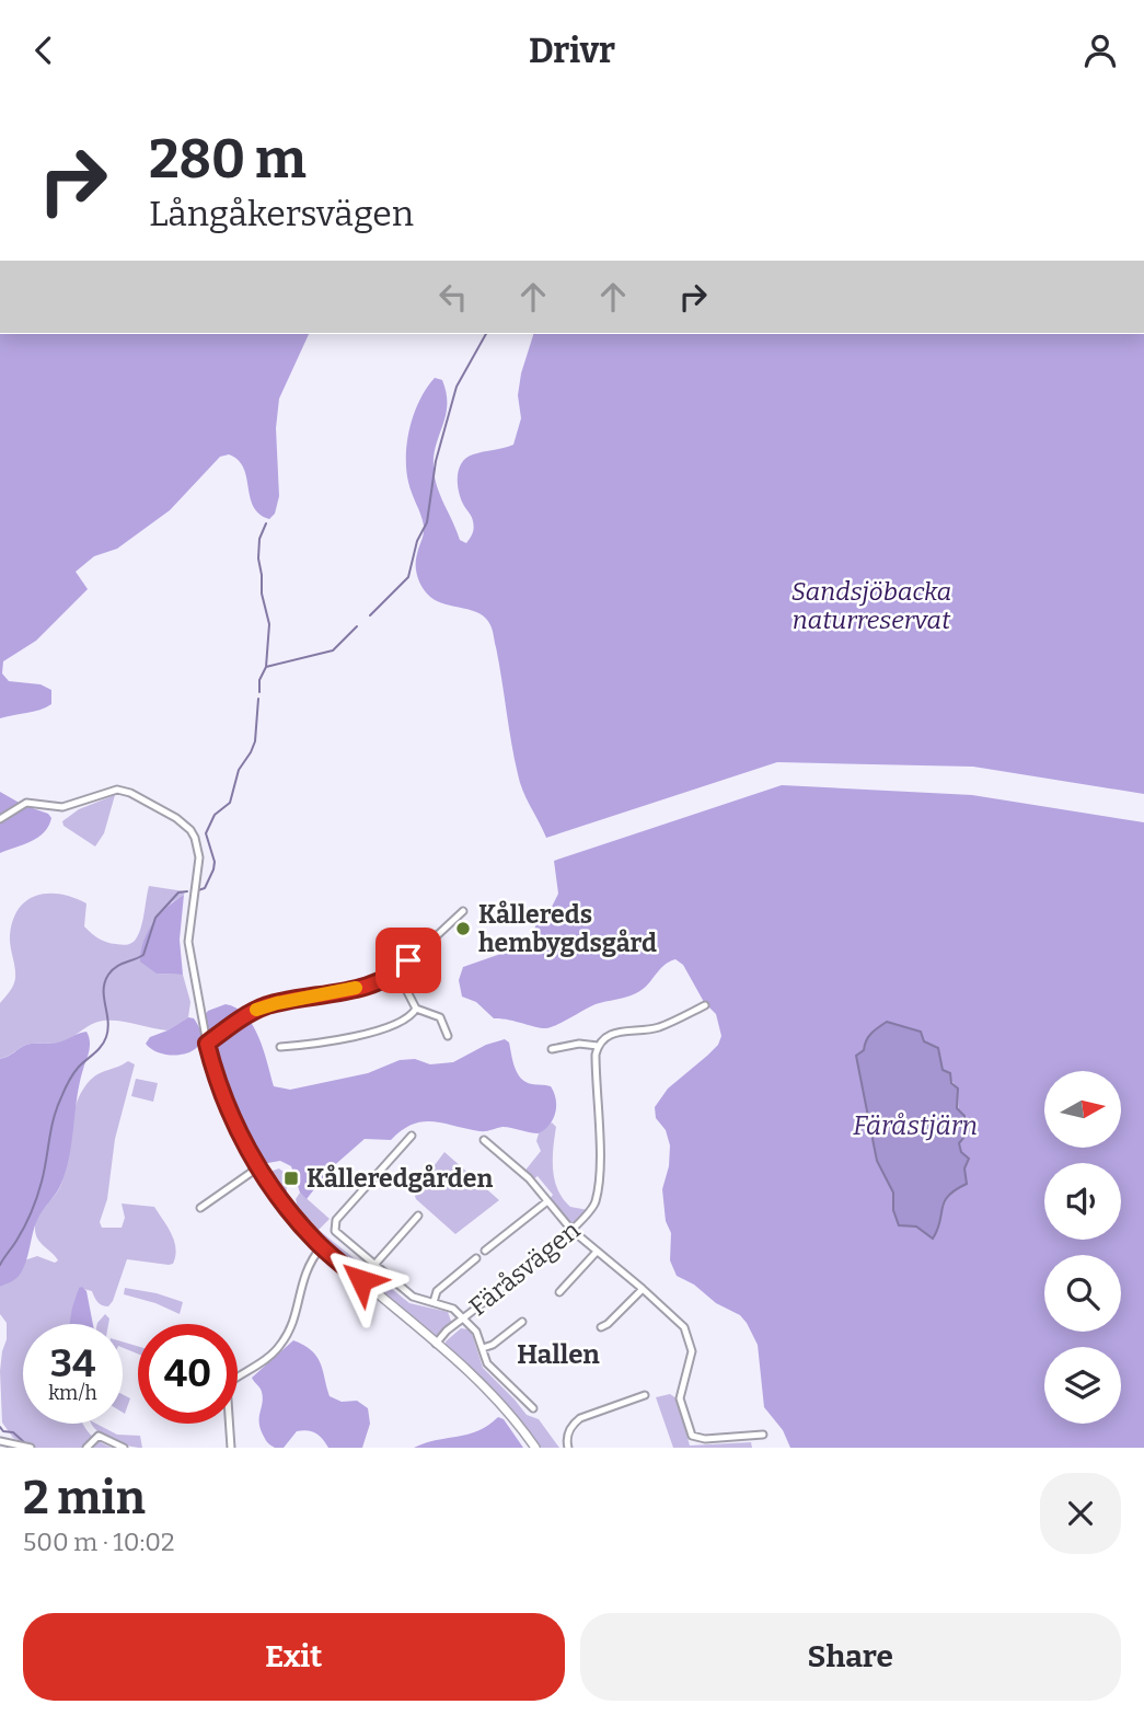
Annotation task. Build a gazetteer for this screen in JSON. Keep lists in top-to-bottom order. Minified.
{"streets":{"street":["Färåsvägen"]},"districts":["Hallen"],"water":["Färåstjärn"],"parks":["Sandsjöbacka naturreservat"],"places":{"other":["Kållereds hembygdsgård"],"transit":["Kålleredgården"]},"north":"right","page":{"header":"Drivr","turn":["280 m","Långåkersvägen"],"speed":"34 km/h","limit":"40","heading":["2 min","500 m · 10:02"],"buttons":["Exit","Share"]}}
